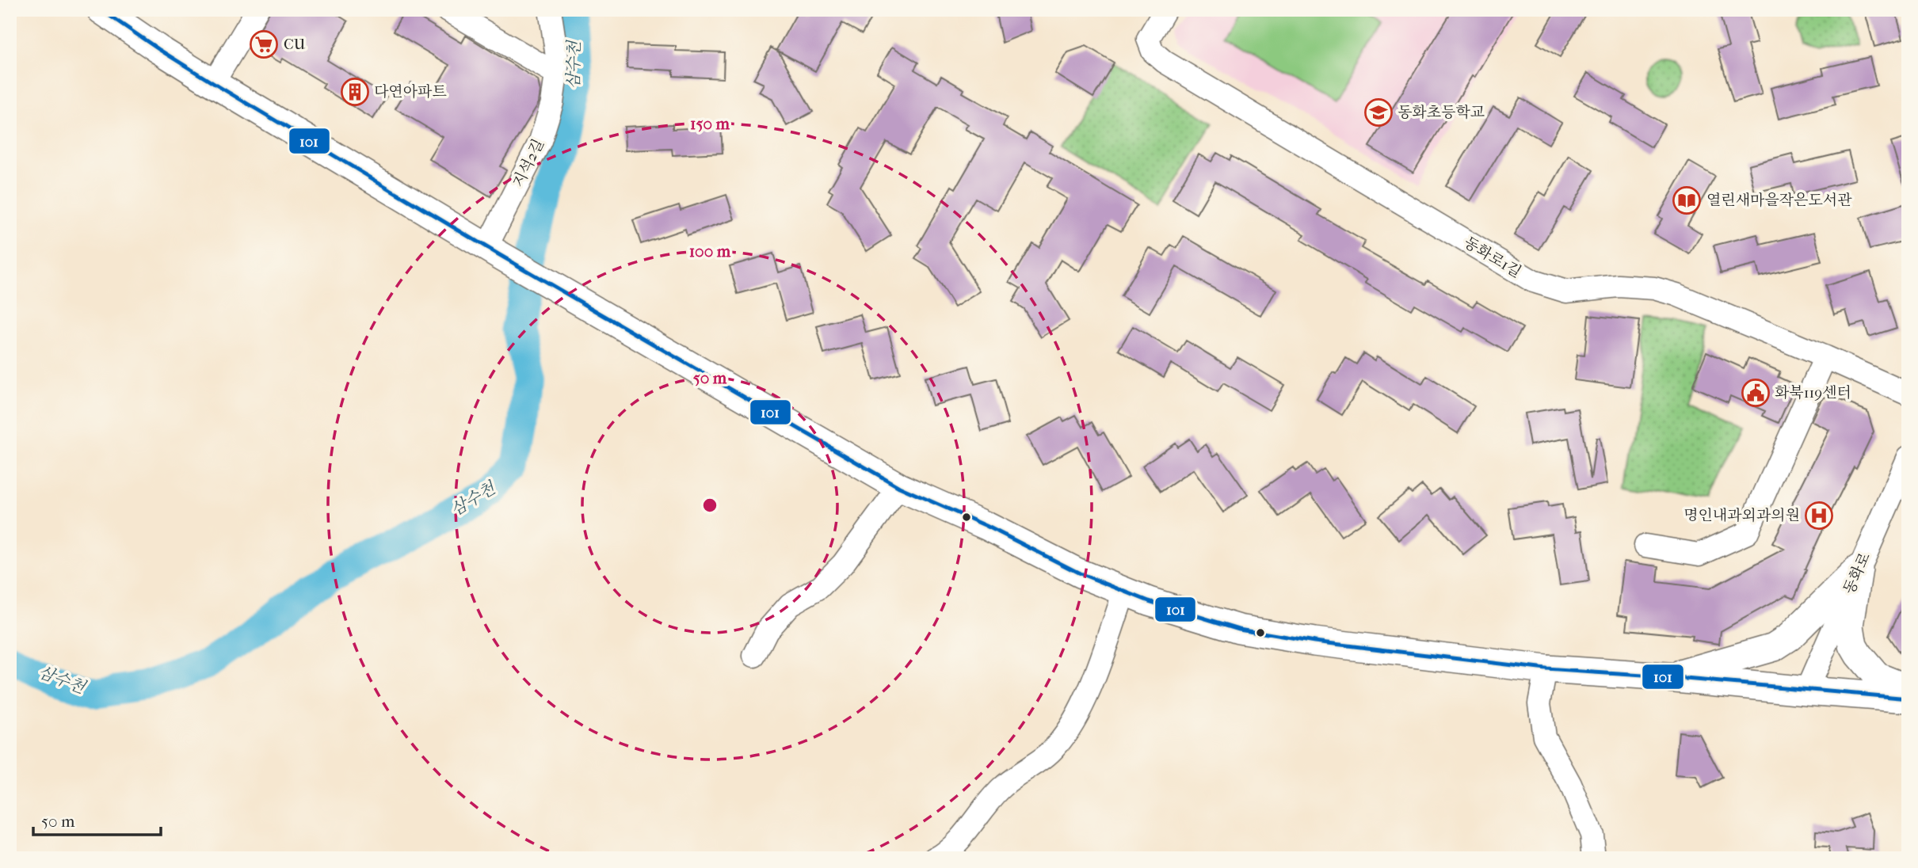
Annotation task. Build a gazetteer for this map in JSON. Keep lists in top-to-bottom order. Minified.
{"streets":{"street":["지석2길","동화로1길","동화로"]},"water":["삼수천"],"places":{"supermarket":["CU"],"building":["다연아파트"],"school or university":["동화초등학교"],"library":["열린새마을작은도서관"],"public building":["화북119센터"],"hospital":["명인내과외과의원"]},"lines":["transit line 101"],"scale_bar":"50 m","rings":["150 m","100 m","50 m"]}
